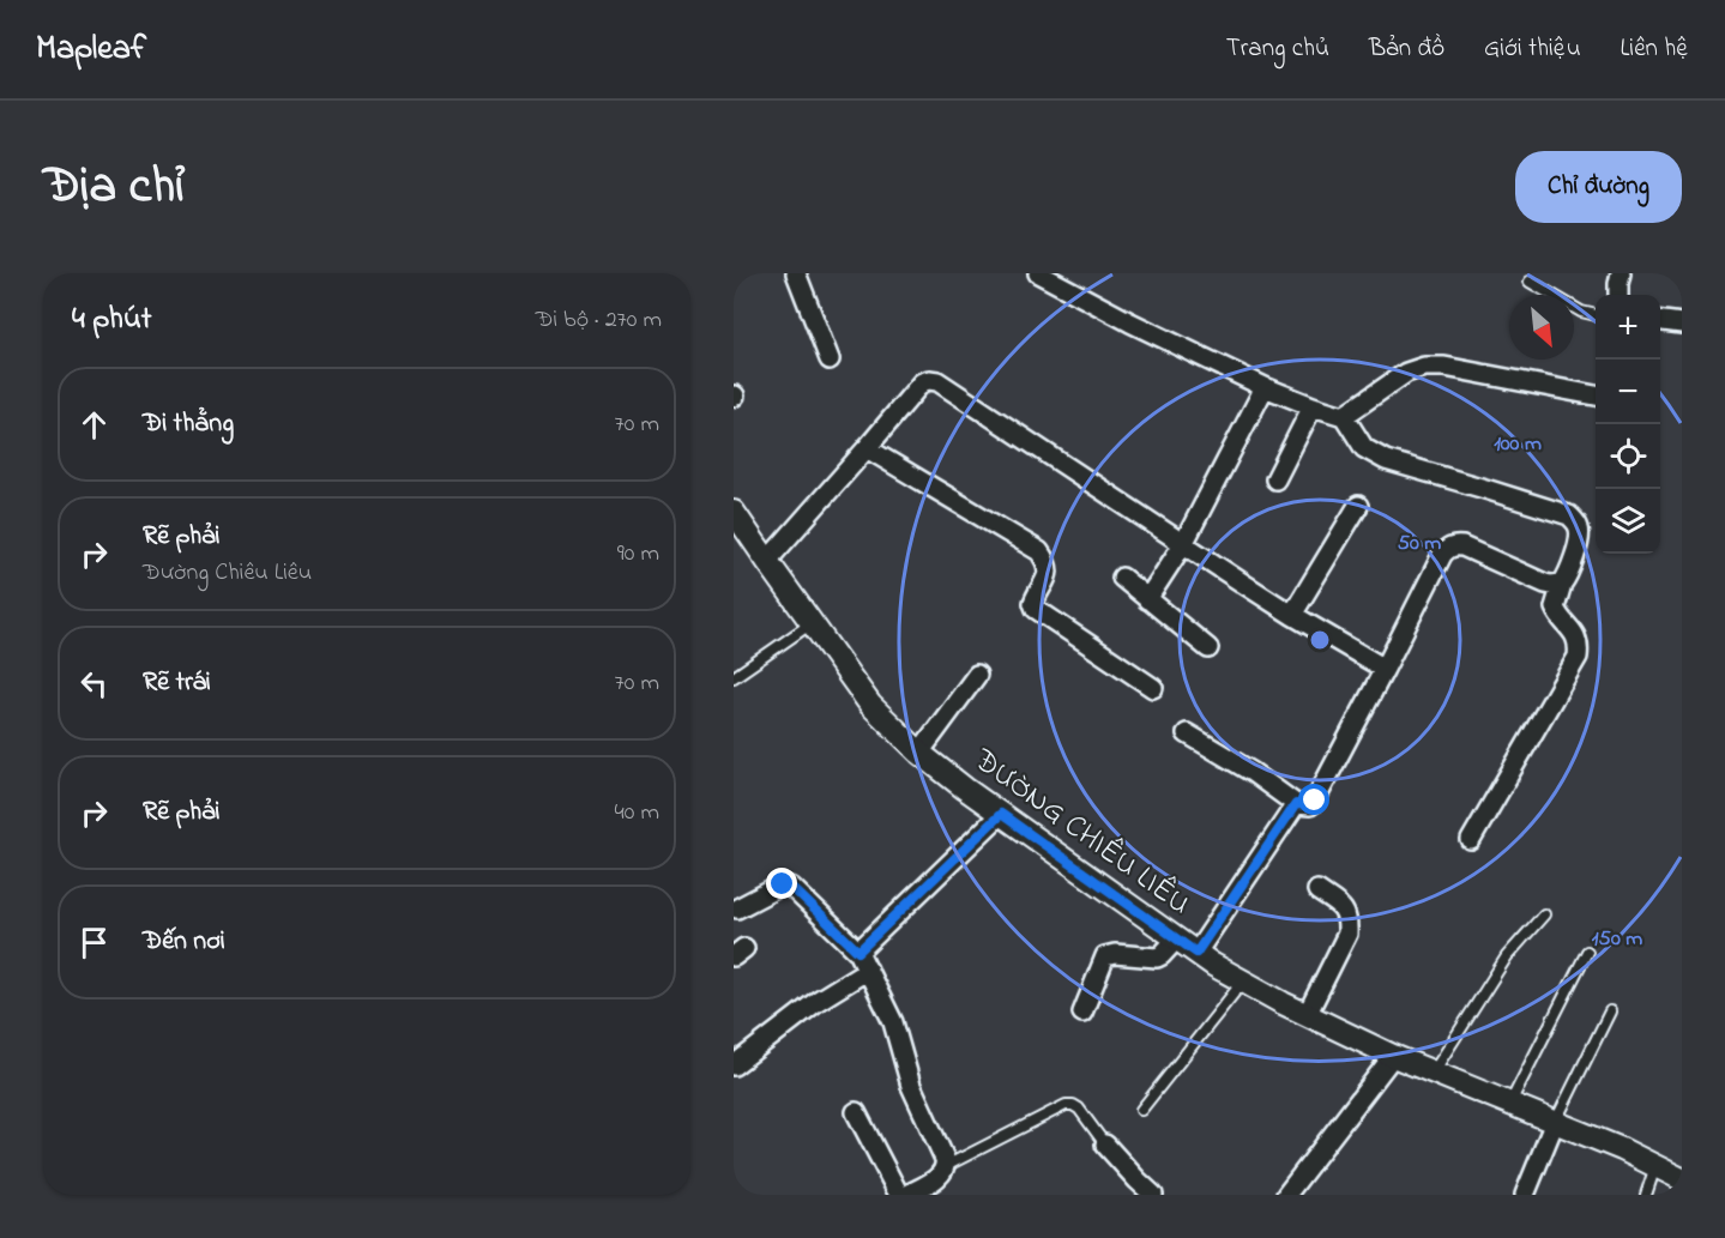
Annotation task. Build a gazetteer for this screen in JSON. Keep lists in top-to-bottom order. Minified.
{"streets":{"street":["ĐƯỜNG CHIÊU LIÊU"]},"north":"bottom right","page":{"header":"Mapleaf","nav":["Trang chủ","Bản đồ","Giới thiệu","Liên hệ"],"title":"Địa chỉ","buttons":"Chỉ đường","heading":["4 phút","Đi bộ · 270 m"],"map_buttons":["+","−"],"list":[["Đi thẳng","70 m"],["Rẽ phải","Đường Chiêu Liêu","90 m"],["Rẽ trái","70 m"],["Rẽ phải","40 m"],"Đến nơi"]},"rings":["100 m","50 m","150 m"]}
